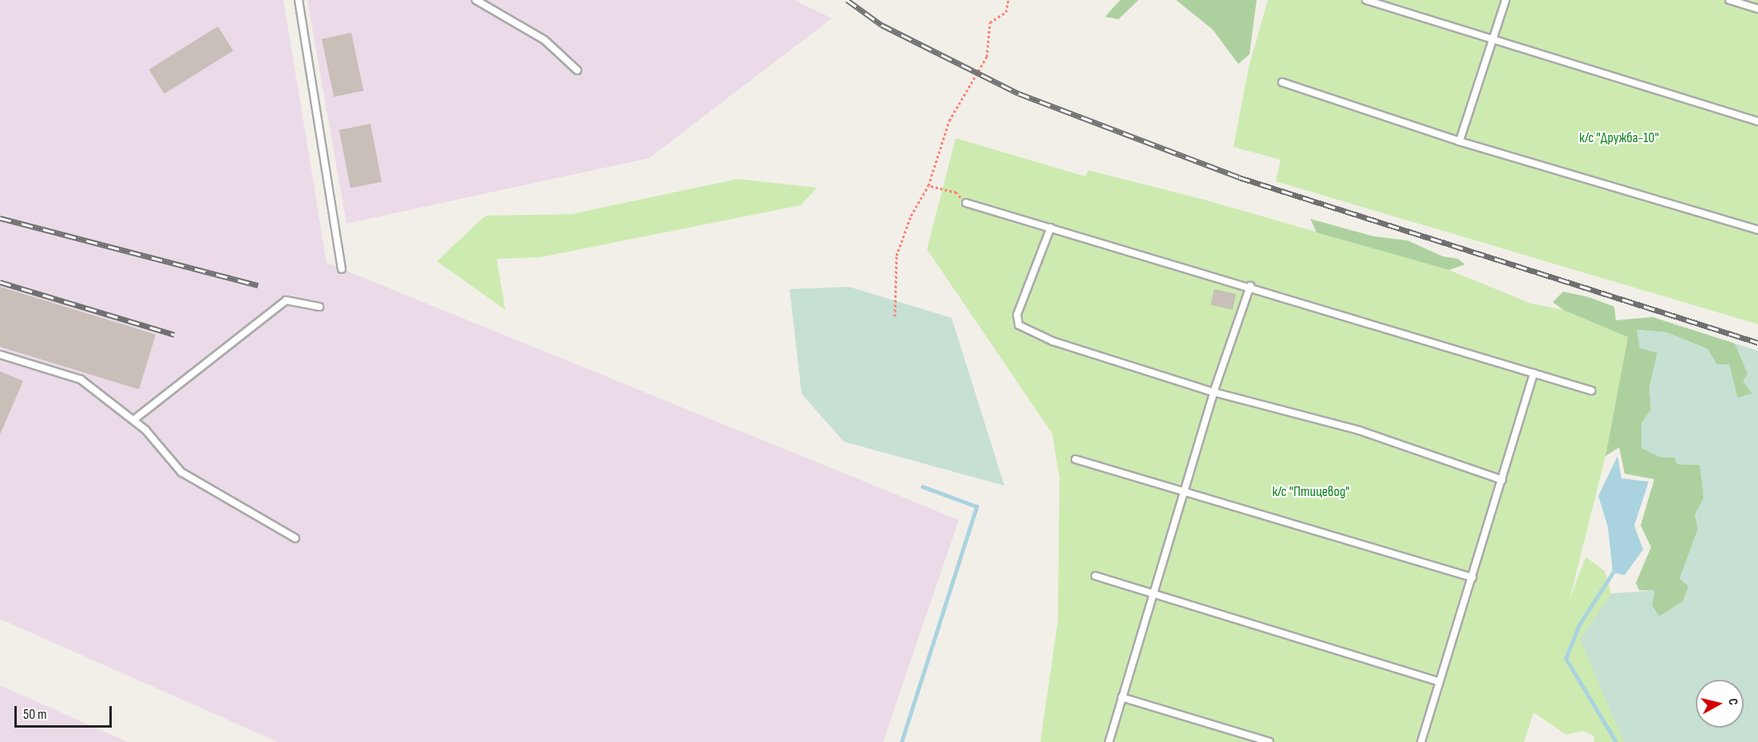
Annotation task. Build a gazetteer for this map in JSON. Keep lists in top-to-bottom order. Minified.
{"parks":["к/с \"Дружба-10\"","к/с \"Птицевод\""],"scale_bar":"50 m","north":"right"}
